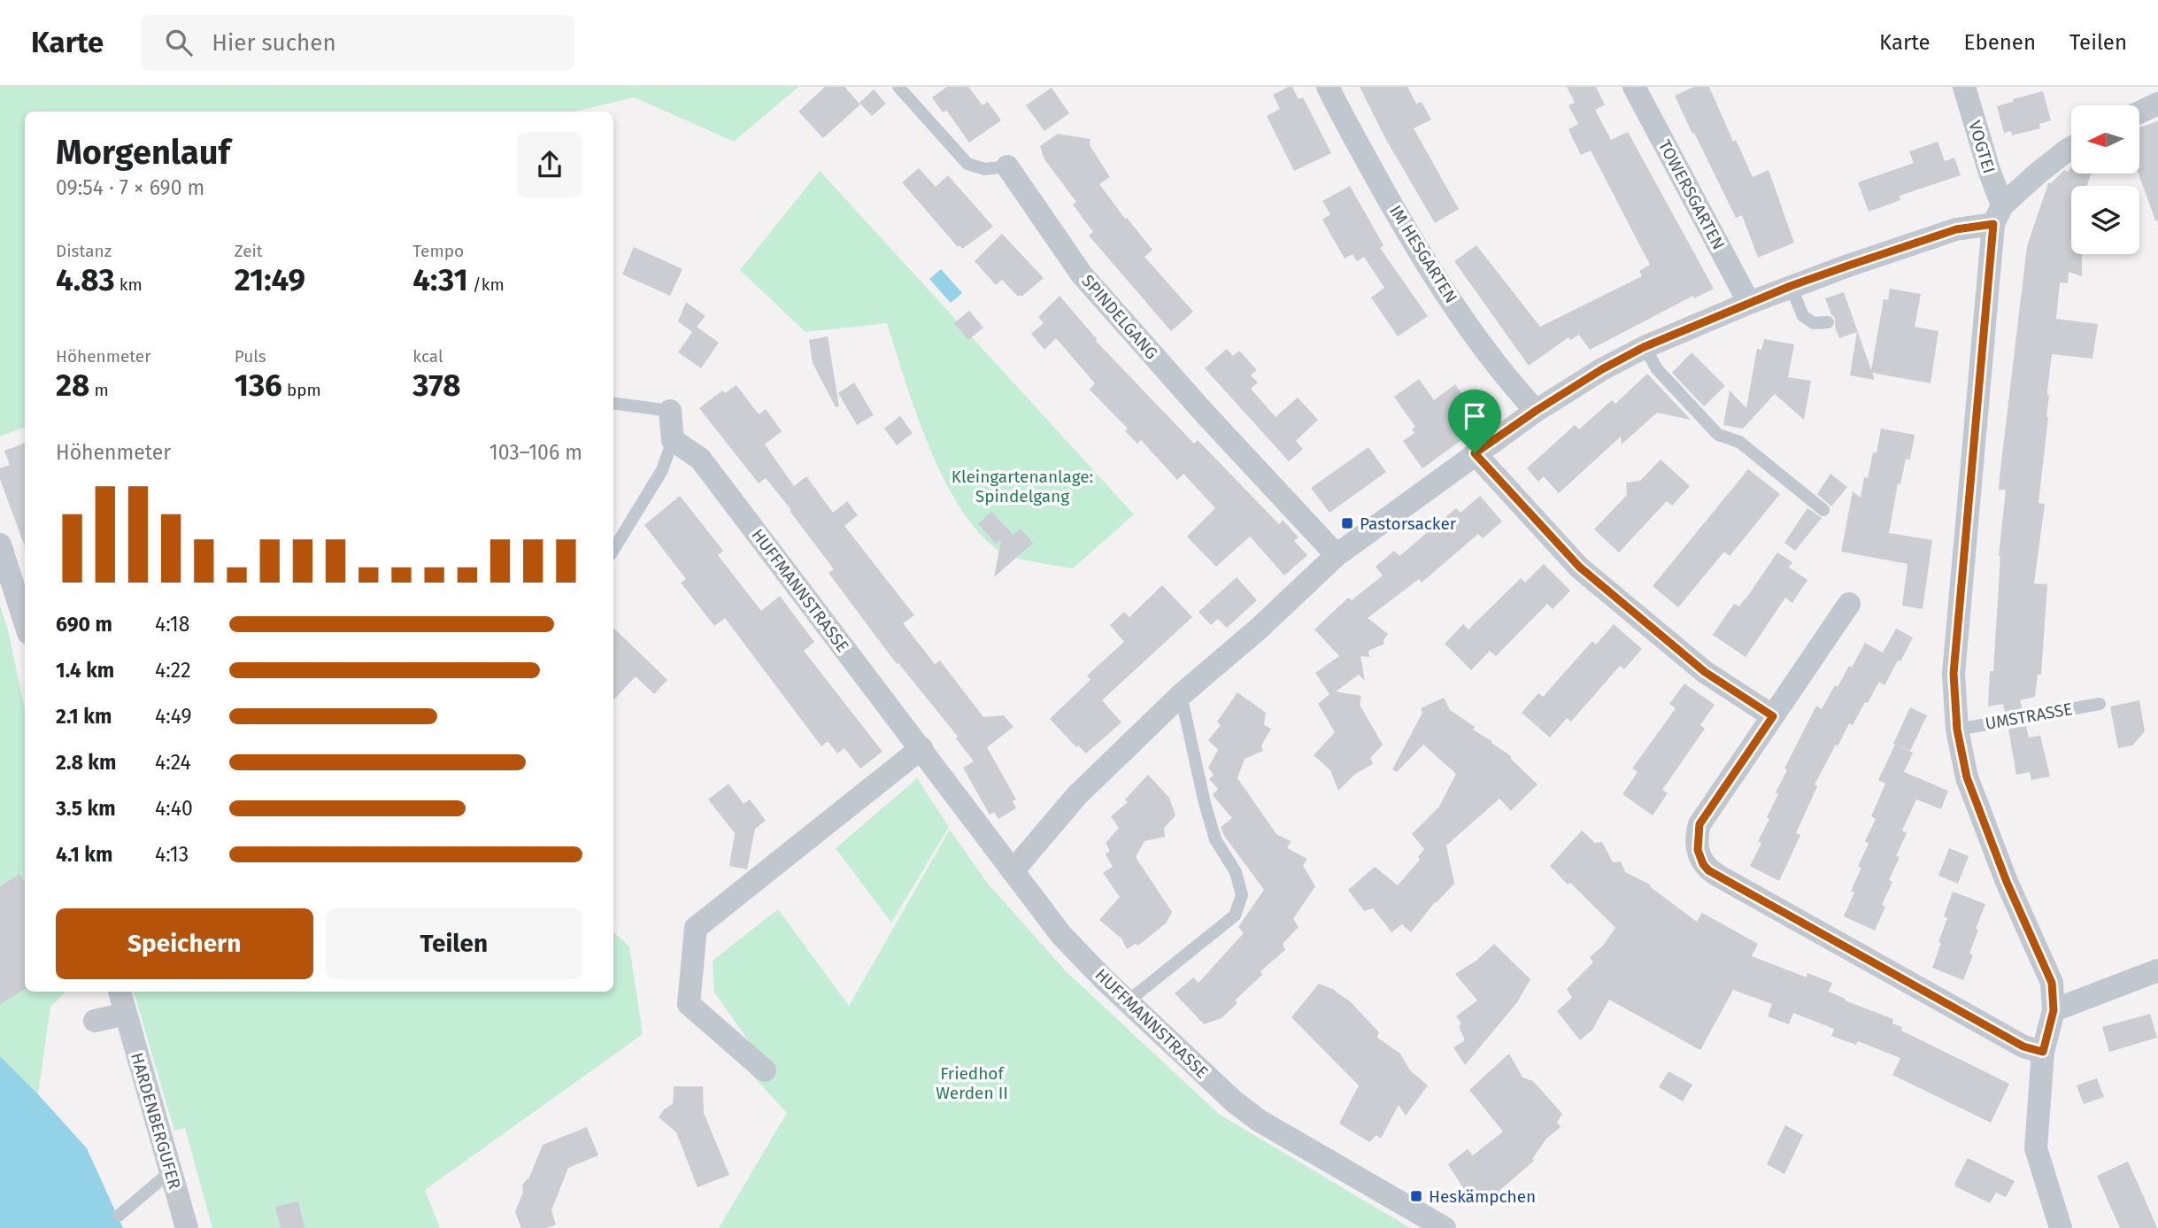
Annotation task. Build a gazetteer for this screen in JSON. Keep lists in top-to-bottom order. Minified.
{"streets":{"street":["VOGTEI","TOWERSGARTEN","IM HESGARTEN","SPINDELGANG","HUFFMANNSTRASSE","HARDENBERGUFER"],"lane":["UMSTRASSE"]},"parks":["Kleingartenanlage: Spindelgang","Friedhof Werden II"],"places":{"transit":["Pastorsacker","Heskämpchen"]},"north":"left","page":{"header":"Karte","search":"Hier suchen","nav":["Karte","Ebenen","Teilen"],"heading":["Morgenlauf","09:54 · 7 × 690 m"],"stats":[["Distanz","4.83 km"],["Zeit","21:49"],["Tempo","4:31 /km"],["Höhenmeter","28 m"],["Puls","136 bpm"],["kcal","378"]],"chart":["Höhenmeter","103–106 m"],"list":[{"name":"690 m","note":"4:18"},{"name":"1.4 km","note":"4:22"},{"name":"2.1 km","note":"4:49"},{"name":"2.8 km","note":"4:24"},{"name":"3.5 km","note":"4:40"},{"name":"4.1 km","note":"4:13"}],"buttons":["Speichern","Teilen"]}}
